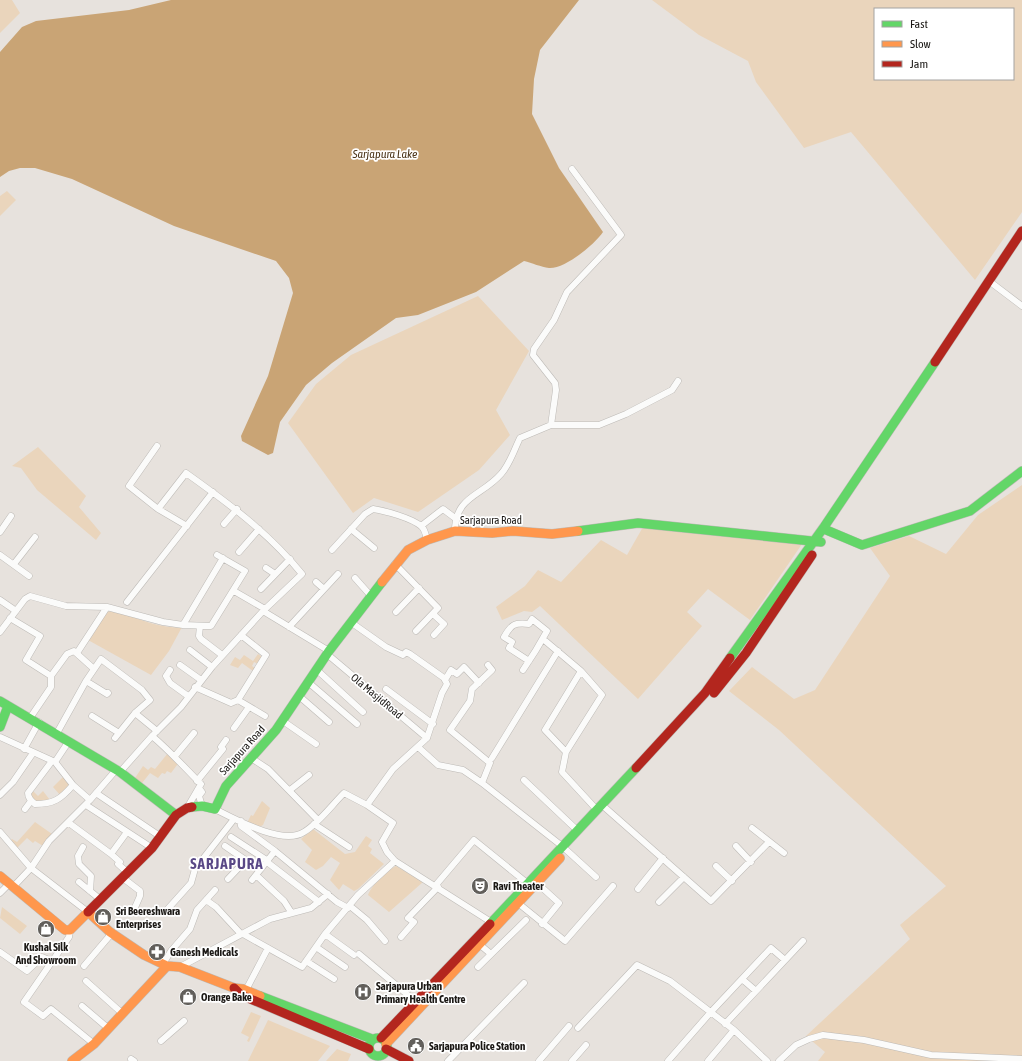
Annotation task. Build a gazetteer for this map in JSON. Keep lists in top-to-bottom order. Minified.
{"streets":{"main road":["Sarjapura Road"],"street":["Ola MasjidRoad"]},"crossings":[["Sarjapura Road","Ola MasjidRoad"]],"districts":["SARJAPURA"],"water":["Sarjapura Lake"],"places":{"theatre":["Ravi Theater"],"shop":["Sri Beereshwara Enterprises","Kushal Silk And Showroom","Orange Bake"],"pharmacy":["Ganesh Medicals"],"hospital":["Sarjapura Urban Primary Health Centre"],"public building":["Sarjapura Police Station"]},"legend":["Fast","Slow","Jam"]}
